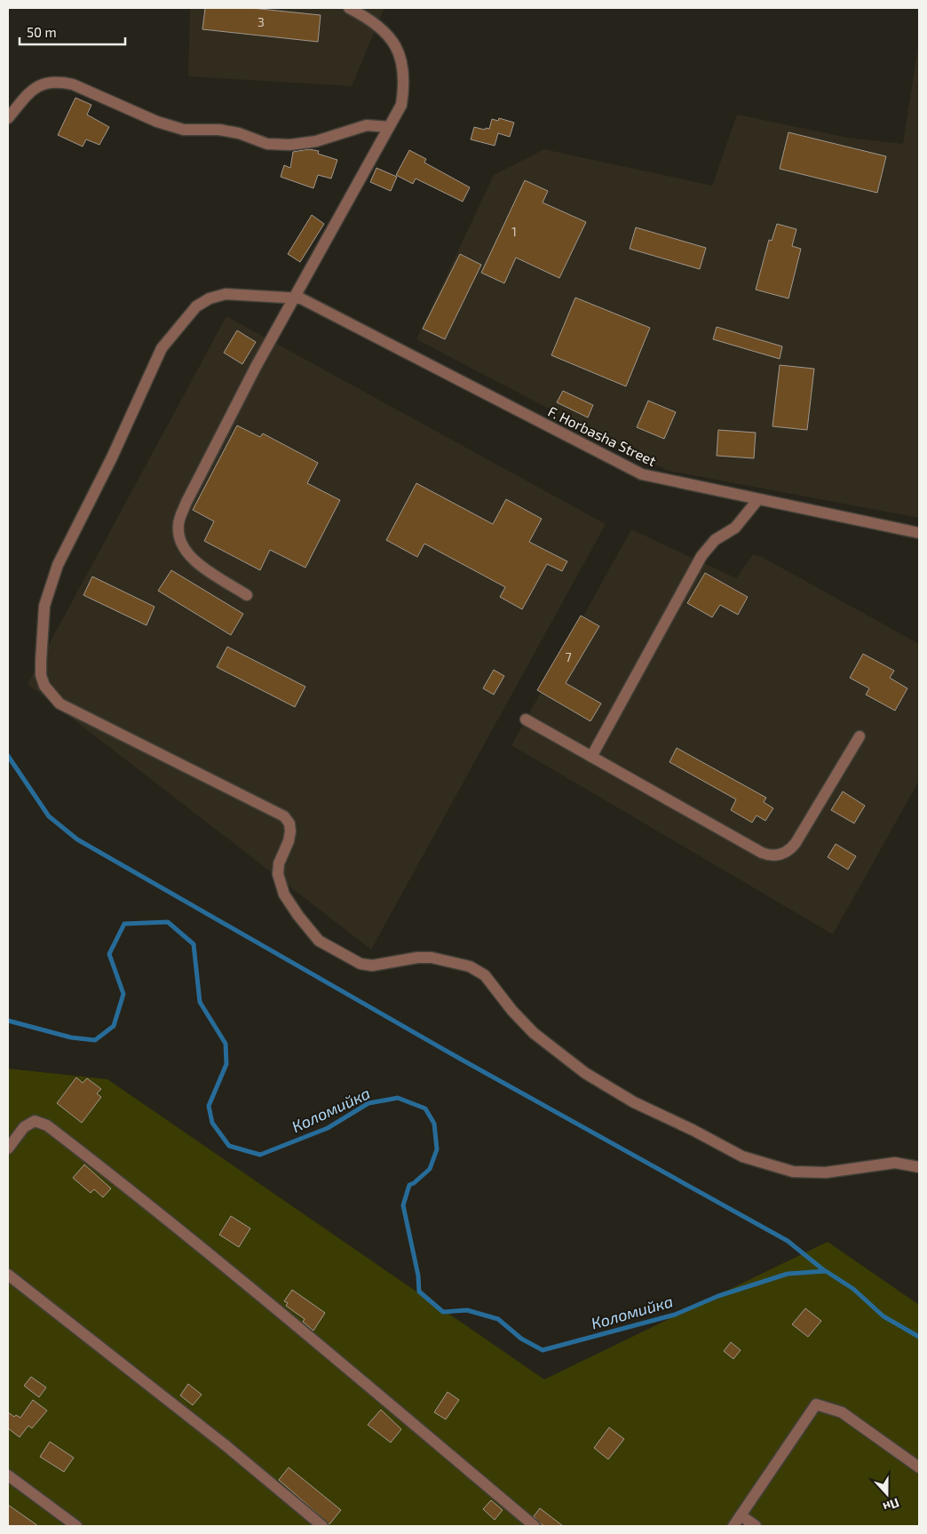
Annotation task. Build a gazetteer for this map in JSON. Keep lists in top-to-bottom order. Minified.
{"streets":{"street":["F. Horbasha Street"]},"water":["Коломийка"],"house_numbers":["3","1","7"],"scale_bar":"50 m","north":"bottom"}
